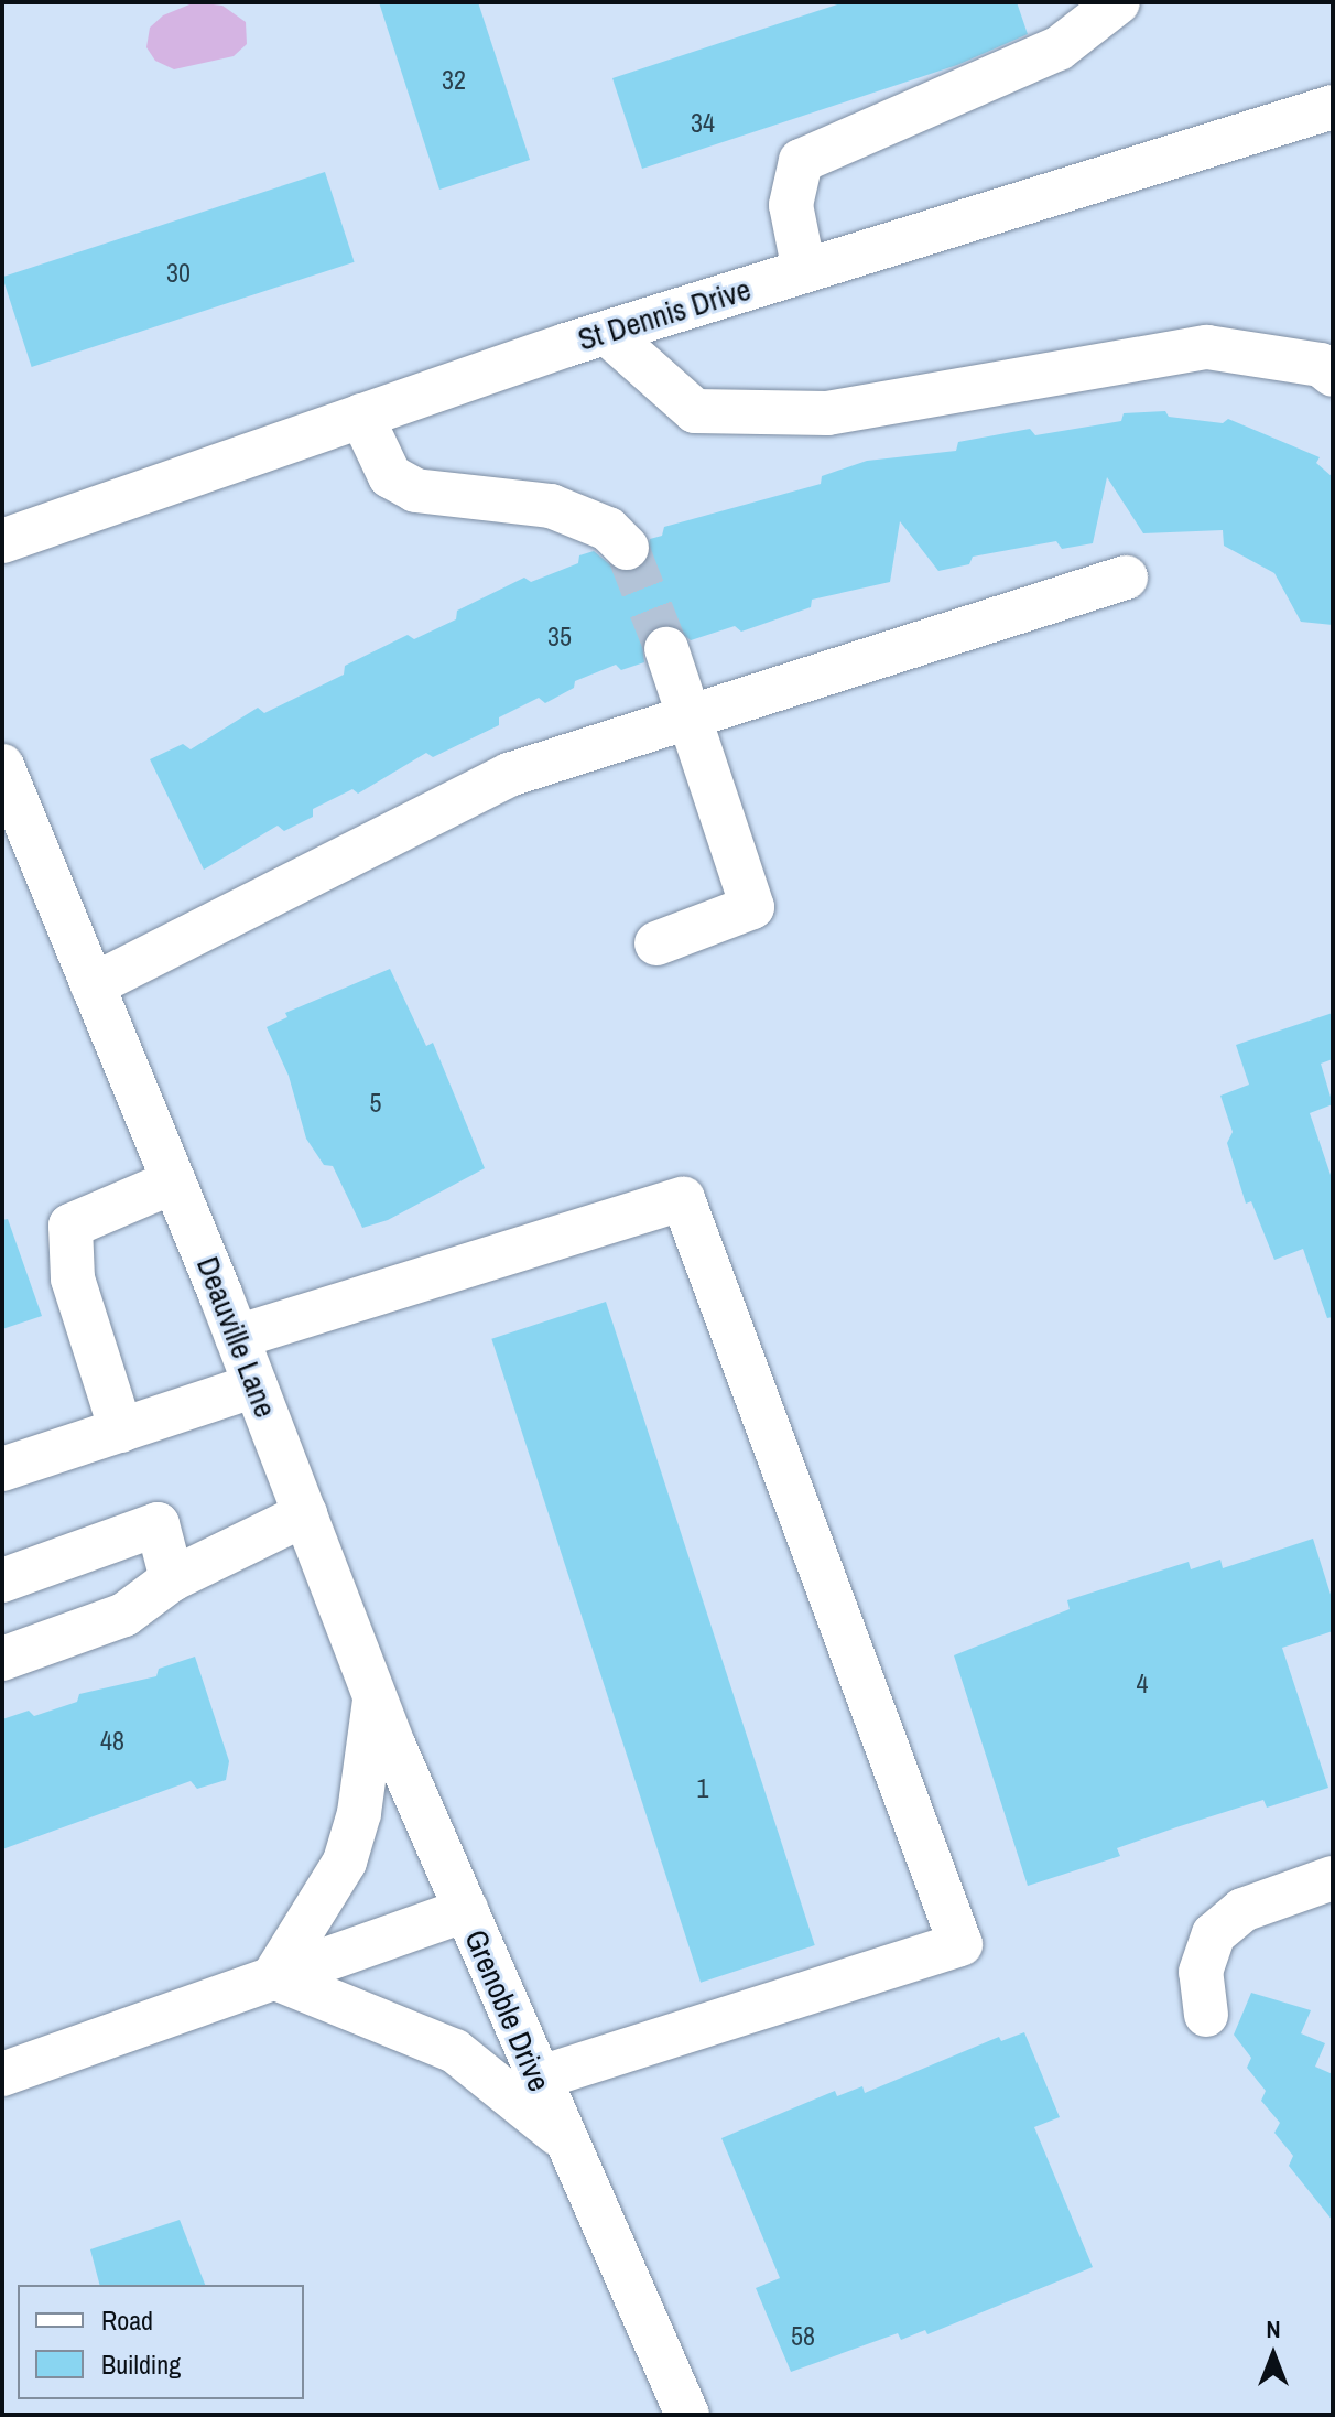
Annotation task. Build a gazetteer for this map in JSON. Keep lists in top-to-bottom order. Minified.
{"streets":{"street":["St Dennis Drive","Deauville Lane","Grenoble Drive"]},"crossings":[["Deauville Lane","Grenoble Drive"]],"house_numbers":["32","34","30","35","5","4","48","1","58"],"legend":["Road","Building"],"north":"top"}
